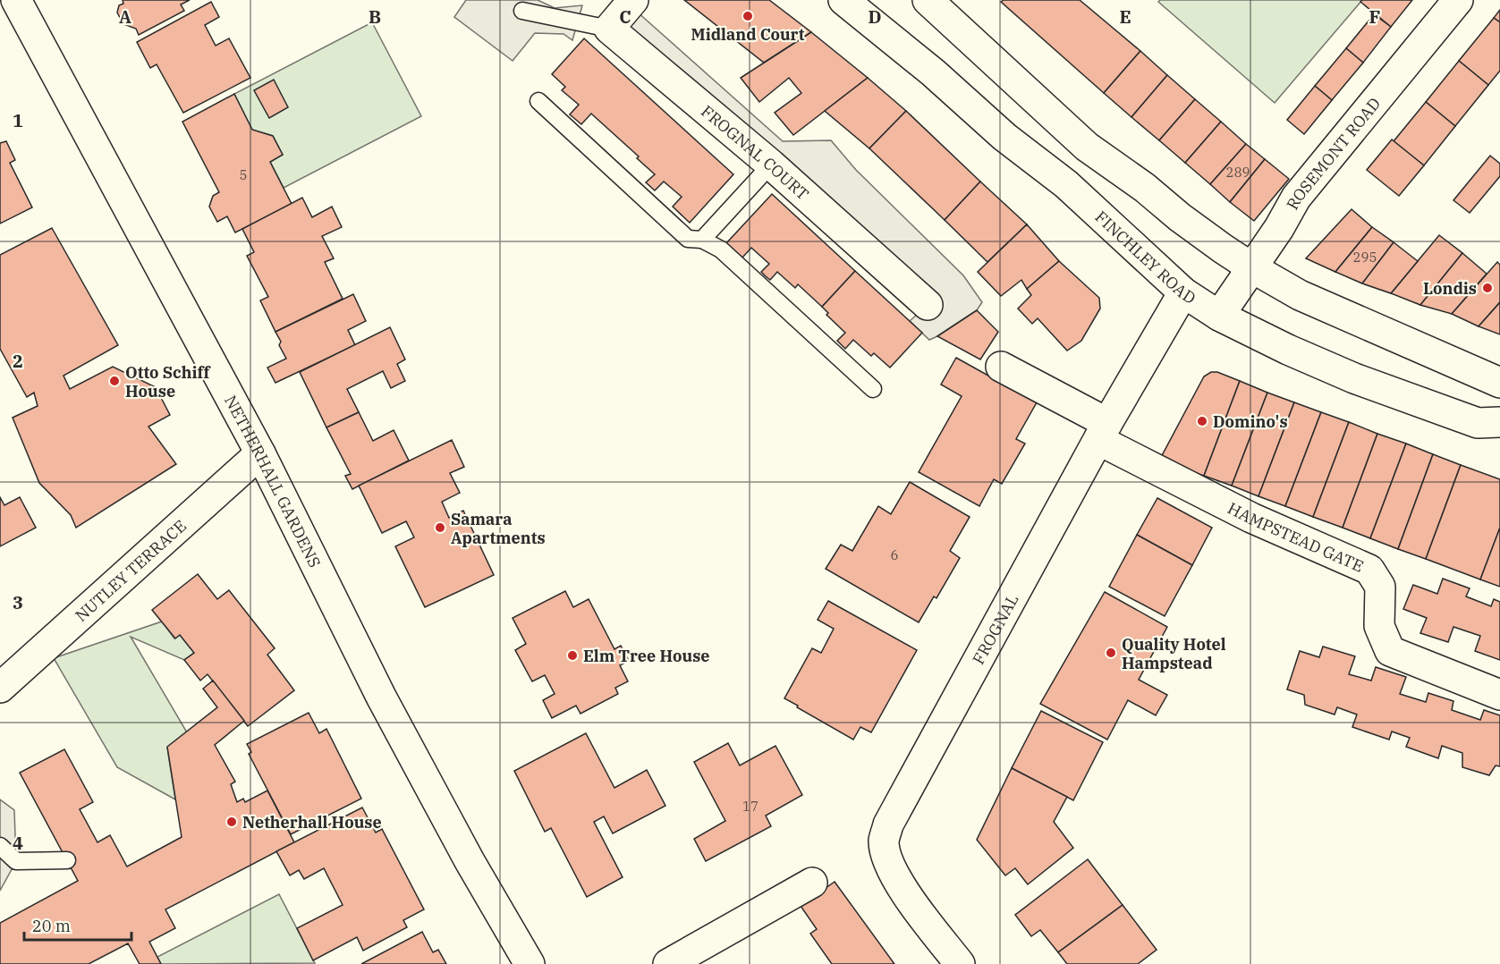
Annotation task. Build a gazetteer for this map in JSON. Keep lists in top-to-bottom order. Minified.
{"streets":{"main road":["FROGNAL COURT","ROSEMONT ROAD","FINCHLEY ROAD","NETHERHALL GARDENS","HAMPSTEAD GATE","NUTLEY TERRACE","FROGNAL"]},"crossings":[["ROSEMONT ROAD","FINCHLEY ROAD"],["FINCHLEY ROAD","FROGNAL"],["NETHERHALL GARDENS","NUTLEY TERRACE"],["HAMPSTEAD GATE","FROGNAL"]],"places":["Midland Court","Londis","Otto Schiff House","Domino's","Samara Apartments","Quality Hotel Hampstead","Elm Tree House","Netherhall House"],"house_numbers":["289","5","295","6","17"],"scale_bar":"20 m","grid":{"columns":["A","B","C","D","E","F"],"rows":["1","2","3","4"]}}
